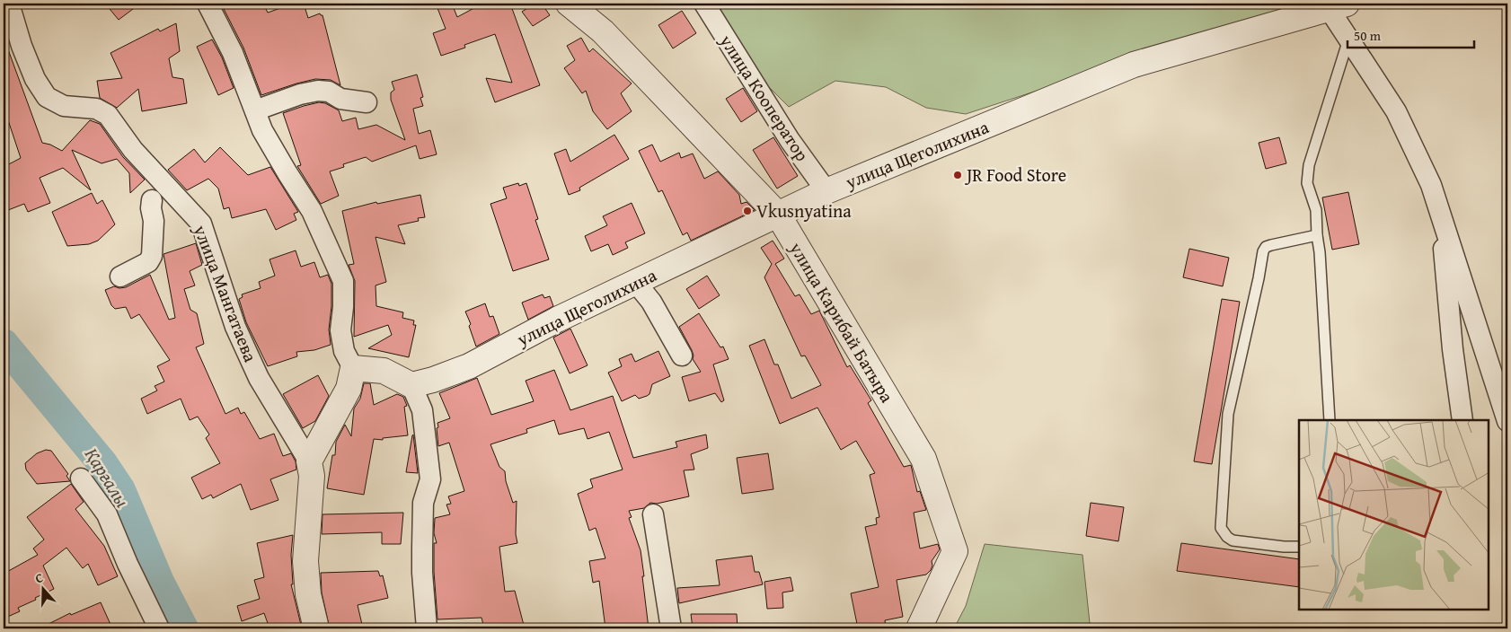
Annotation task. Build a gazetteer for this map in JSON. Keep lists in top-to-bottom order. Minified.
{"streets":{"street":["улица Кооператор","улица Щеголихина","улица Мангатаева","улица Карибай Батыра"]},"crossings":[["улица Кооператор","улица Щеголихина"],["улица Щеголихина","улица Карибай Батыра"]],"water":["Қарғалы"],"places":["JR Food Store","Vkusnyatina"],"scale_bar":"50 m","north":"top"}
